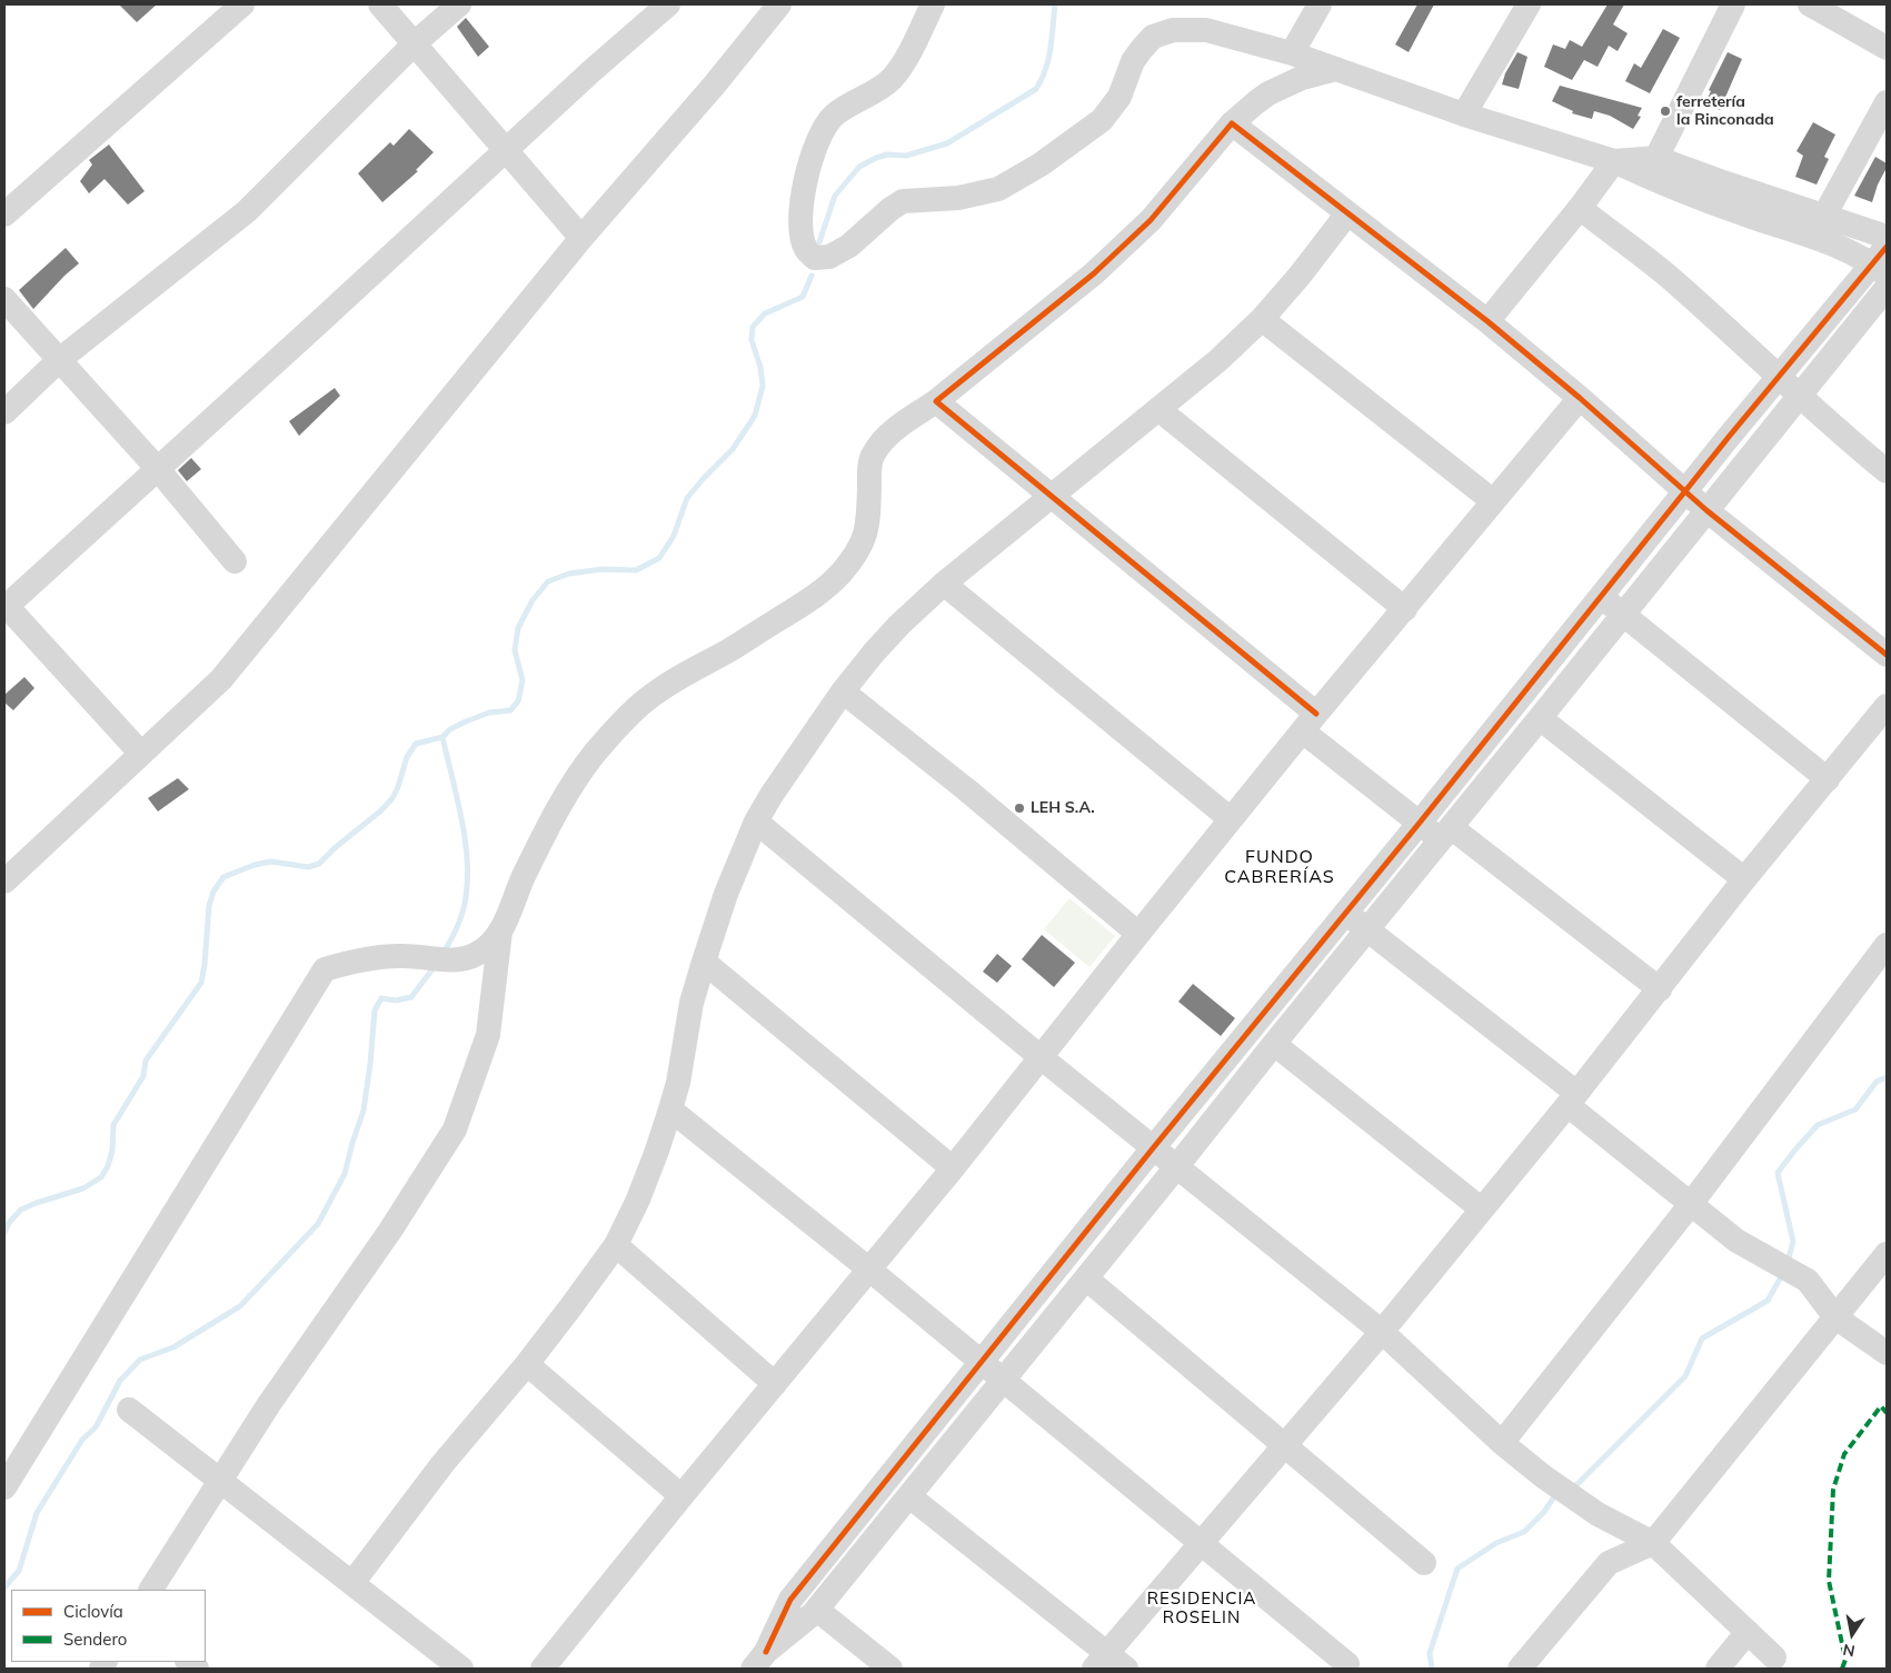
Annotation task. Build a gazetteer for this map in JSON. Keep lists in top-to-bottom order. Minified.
{"districts":["FUNDO CABRERÍAS","RESIDENCIA ROSELIN"],"places":["ferretería la Rinconada","LEH S.A."],"legend":["Ciclovía","Sendero"],"north":"bottom"}
